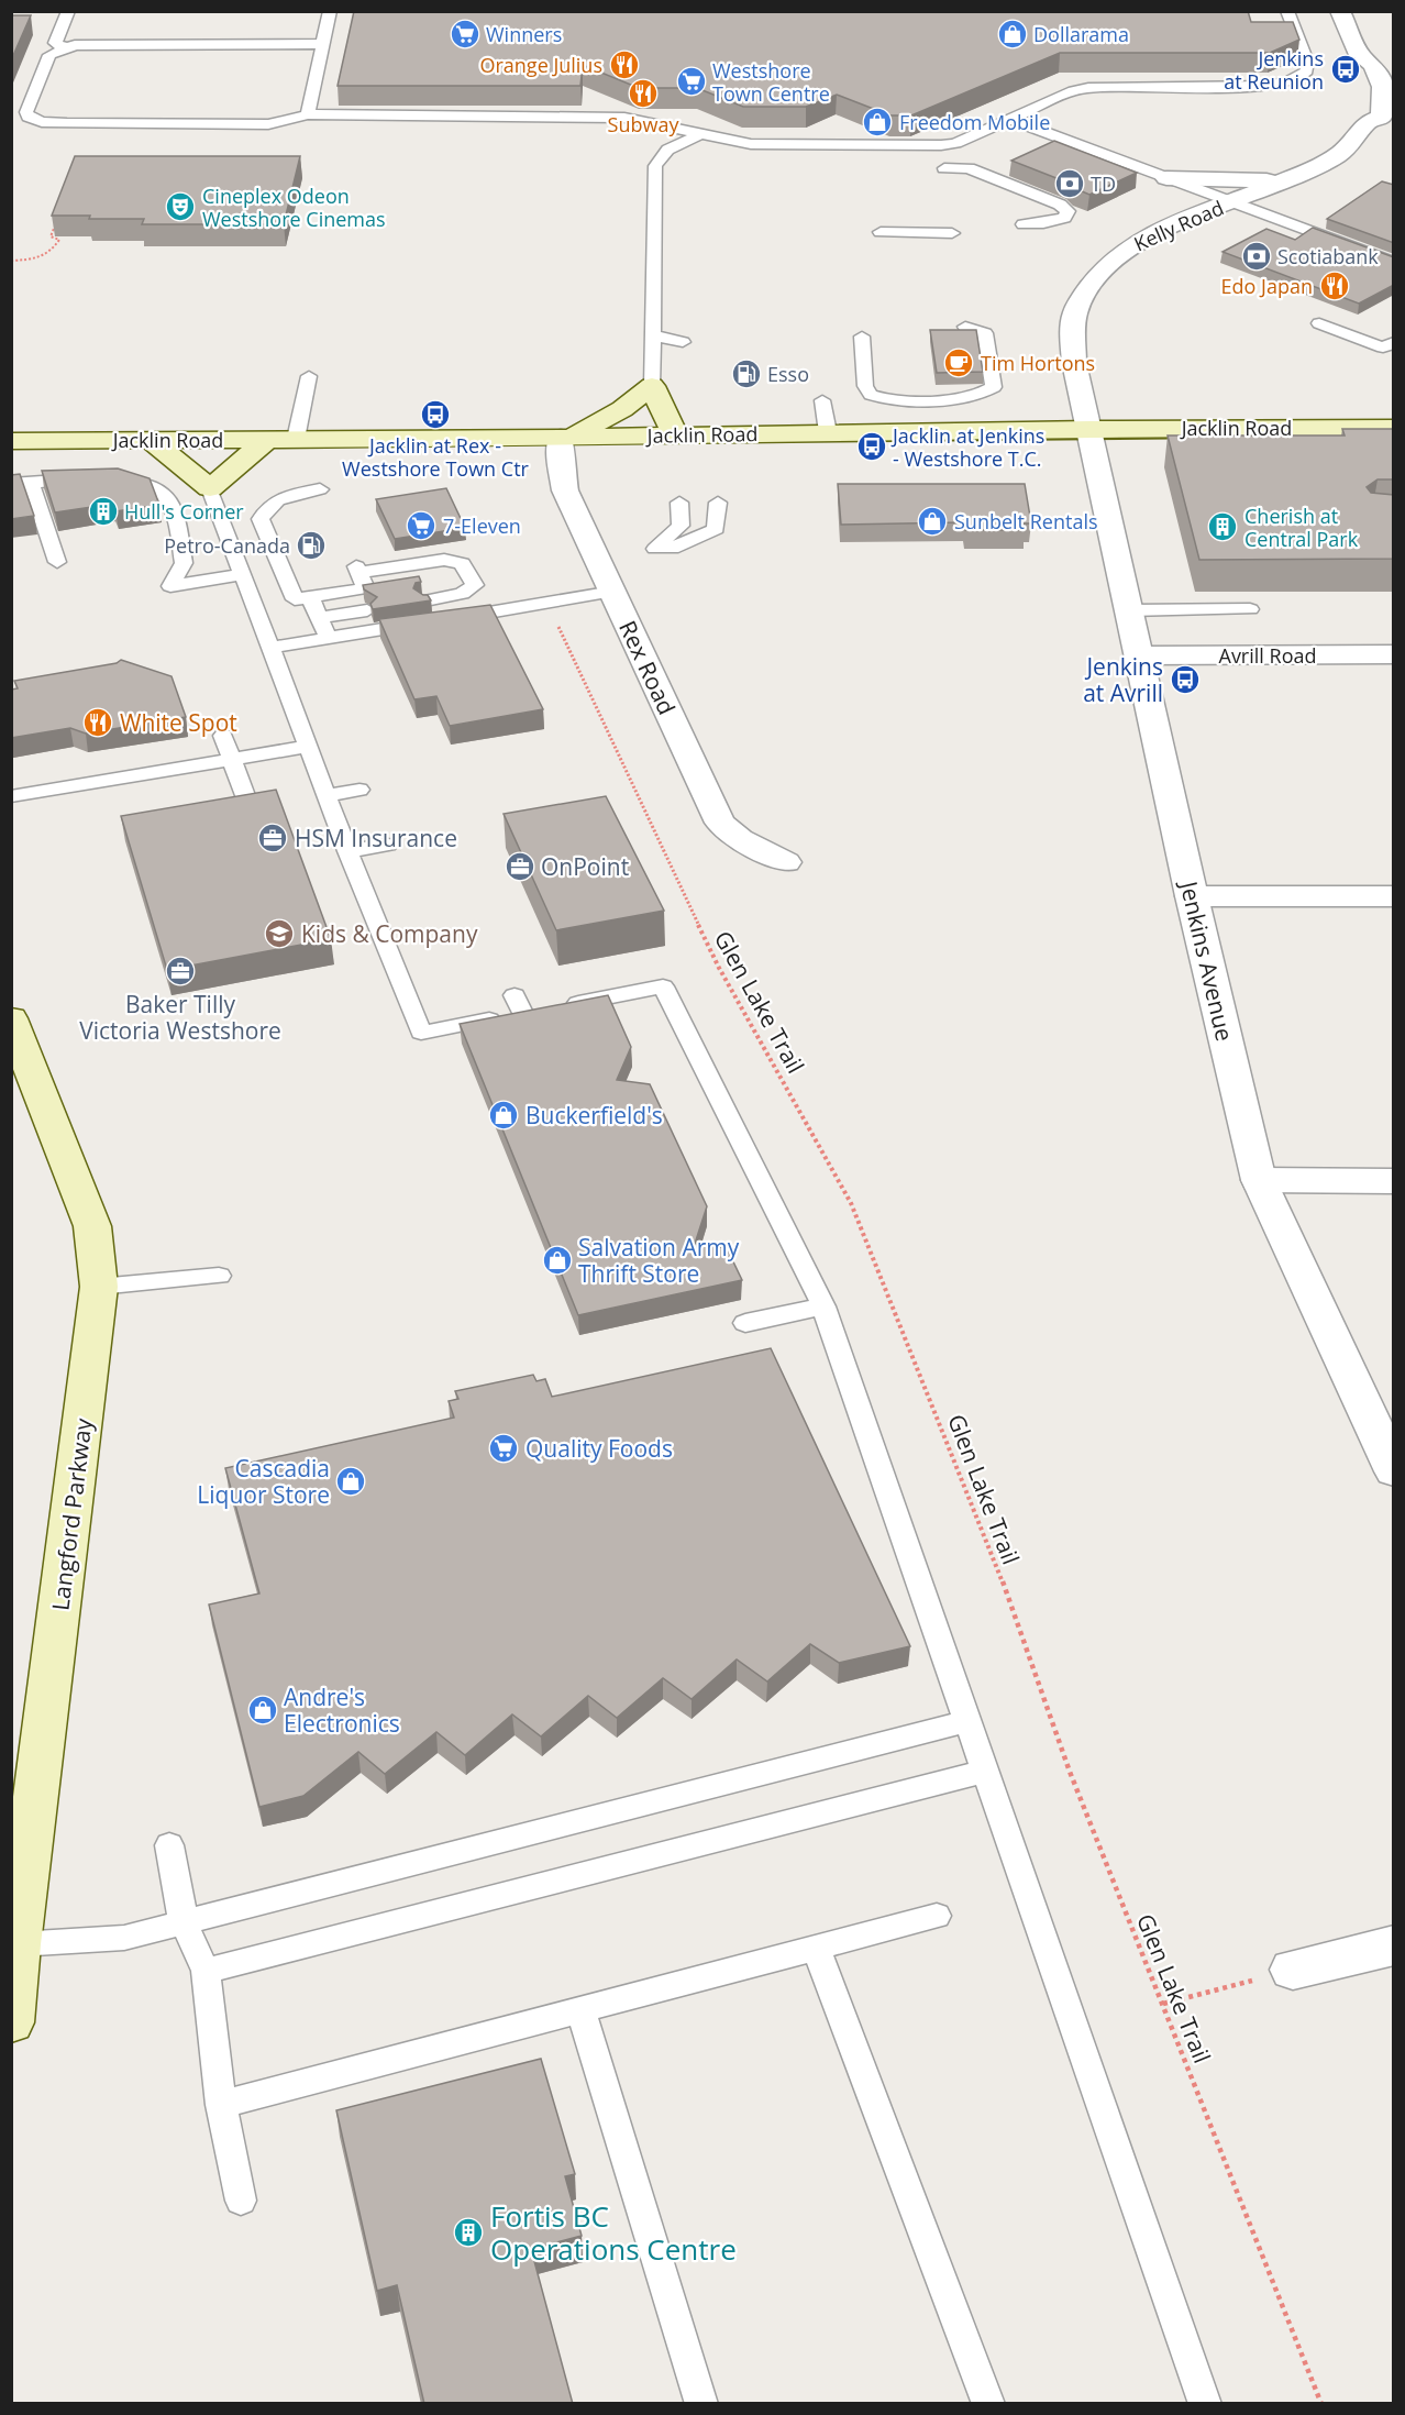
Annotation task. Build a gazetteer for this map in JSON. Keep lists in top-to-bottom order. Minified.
{"streets":{"main road":["Jacklin Road","Langford Parkway"],"street":["Kelly Road","Avrill Road","Rex Road","Jenkins Avenue"],"path":["Glen Lake Trail"]},"crossings":[["Kelly Road","Jacklin Road"],["Kelly Road","Jenkins Avenue"],["Jacklin Road","Rex Road"],["Jacklin Road","Jenkins Avenue"],["Avrill Road","Jenkins Avenue"]],"places":{"supermarket":["Winners","Westshore Town Centre","7-Eleven","Quality Foods"],"shop":["Dollarama","Freedom Mobile","Sunbelt Rentals","Buckerfield's","Salvation Army Thrift Store","Cascadia Liquor Store","Andre's Electronics"],"restaurant":["Orange Julius","Subway","Edo Japan","White Spot"],"bus stop":["Jenkins at Reunion","Jacklin at Rex - Westshore Town Ctr","Jacklin at Jenkins - Westshore T.C.","Jenkins at Avrill"],"bank":["TD","Scotiabank"],"theatre":["Cineplex Odeon Westshore Cinemas"],"cafe":["Tim Hortons"],"fuel station":["Esso","Petro-Canada"],"building":["Hull's Corner","Cherish at Central Park","Fortis BC Operations Centre"],"office":["HSM Insurance","OnPoint","Baker Tilly Victoria Westshore"],"school or university":["Kids & Company"]}}
